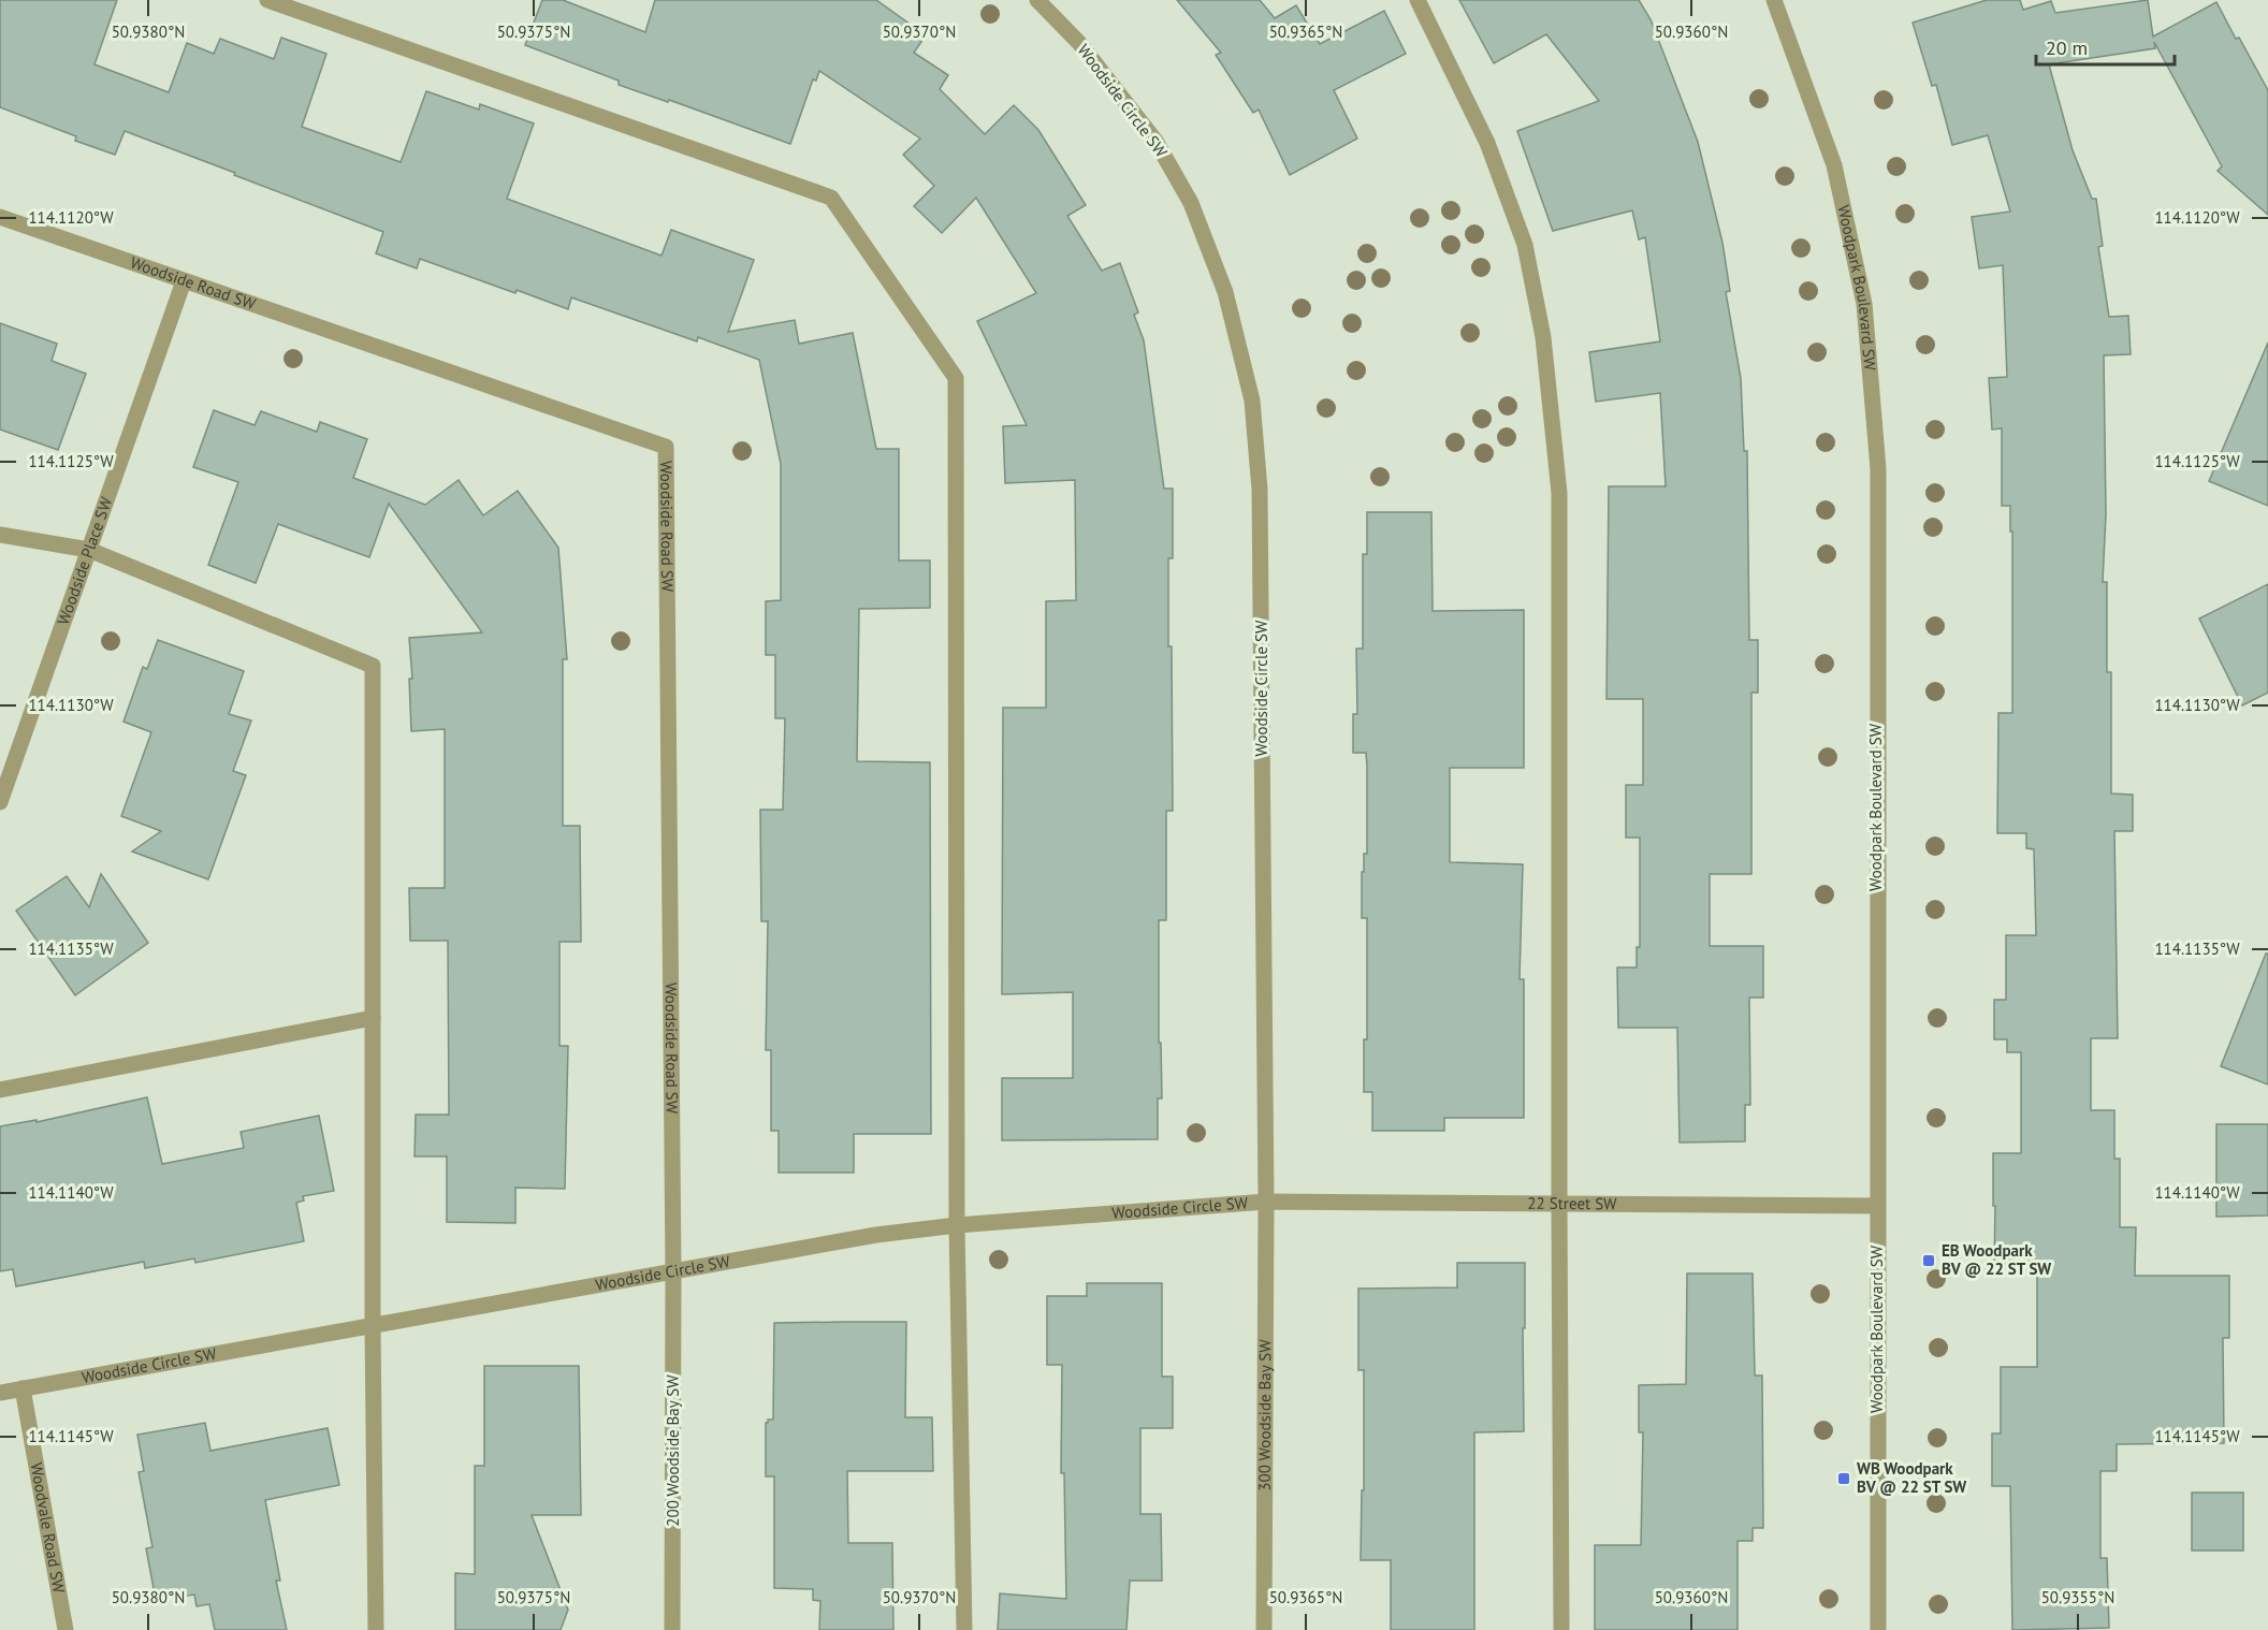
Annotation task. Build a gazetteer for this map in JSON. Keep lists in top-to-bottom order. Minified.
{"streets":{"street":["Woodside Circle SW","Woodside Road SW","Woodpark Boulevard SW","Woodside Place SW","22 Street SW","300 Woodside Bay SW","200 Woodside Bay SW","Woodvale Road SW"]},"crossings":[["Woodside Circle SW","Woodside Road SW"],["Woodside Circle SW","22 Street SW"],["Woodside Circle SW","300 Woodside Bay SW"],["Woodside Circle SW","200 Woodside Bay SW"],["Woodside Circle SW","Woodvale Road SW"],["Woodside Road SW","Woodside Place SW"],["Woodside Road SW","200 Woodside Bay SW"],["Woodpark Boulevard SW","22 Street SW"],["22 Street SW","300 Woodside Bay SW"]],"places":{"transit":["EB Woodpark BV @ 22 ST SW","WB Woodpark BV @ 22 ST SW"]},"scale_bar":"20 m","coordinates":["50.9380°N","50.9375°N","50.9370°N","50.9365°N","50.9360°N","114.1120°W","114.1125°W","114.1130°W","114.1135°W","114.1140°W","114.1145°W","50.9355°N"]}
